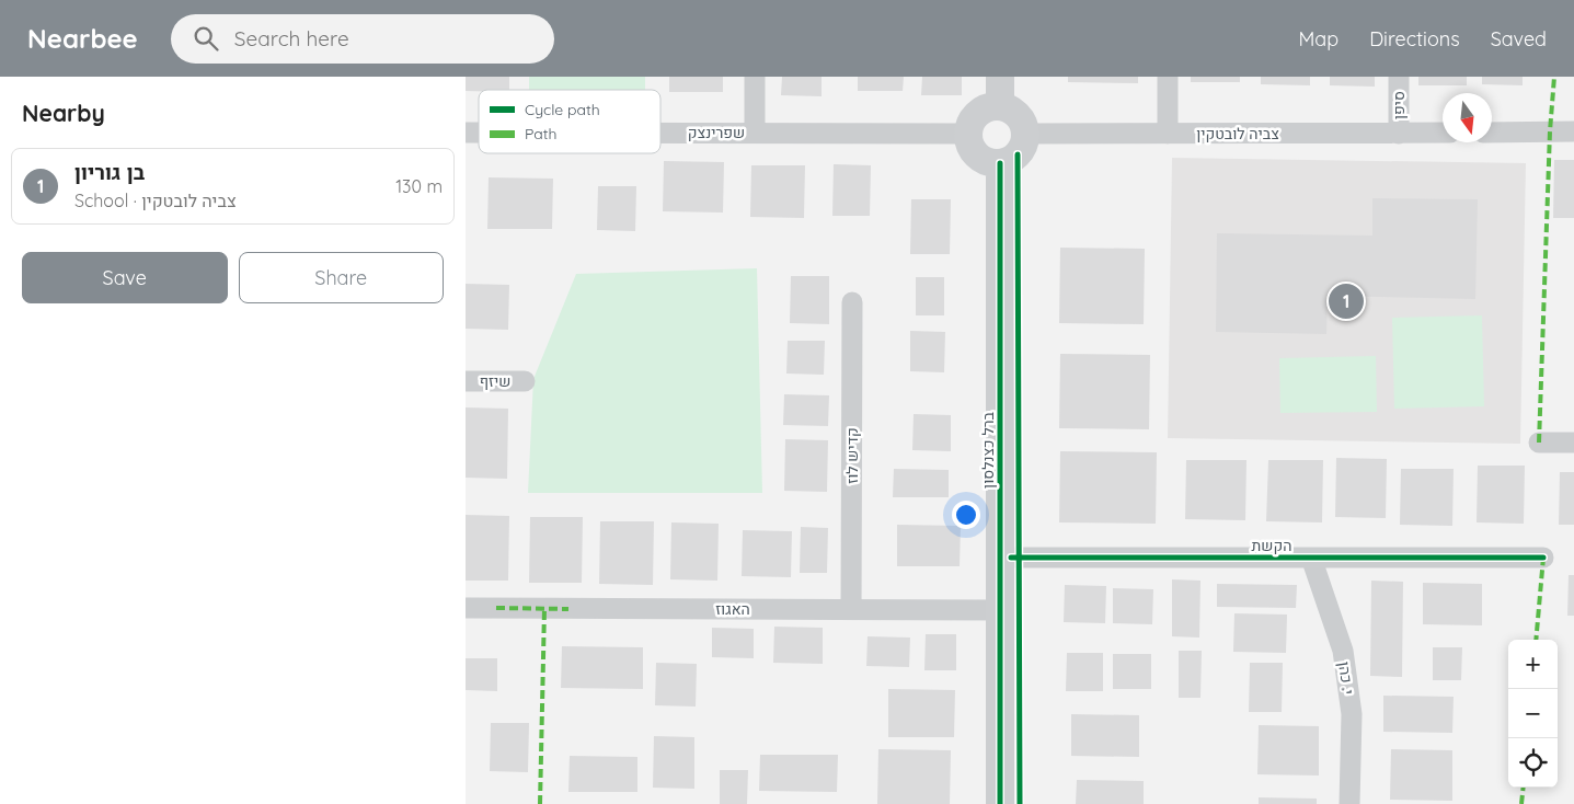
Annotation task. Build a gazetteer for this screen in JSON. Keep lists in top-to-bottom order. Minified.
{"streets":{"street":["סיפן","שפרינצק","צביה לובטקין","שיזף","ברל כצנלסון","קדיש לוז","הקשת","האגוז","י. כהן"]},"crossings":[["סיפן","צביה לובטקין"],["שפרינצק","צביה לובטקין"],["שפרינצק","ברל כצנלסון"],["צביה לובטקין","ברל כצנלסון"],["ברל כצנלסון","הקשת"],["ברל כצנלסון","האגוז"],["קדיש לוז","האגוז"],["הקשת","י. כהן"]],"legend":["Cycle path","Path"],"north":"bottom","page":{"header":"Nearbee","search":"Search here","nav":["Map","Directions","Saved"],"heading":"Nearby","list":[{"mark":"1","name":"בן גוריון","note":"School · צביה לובטקין","value":"130 m"}],"buttons":["Save","Share"],"pins":"1","map_buttons":["+","−"]}}
